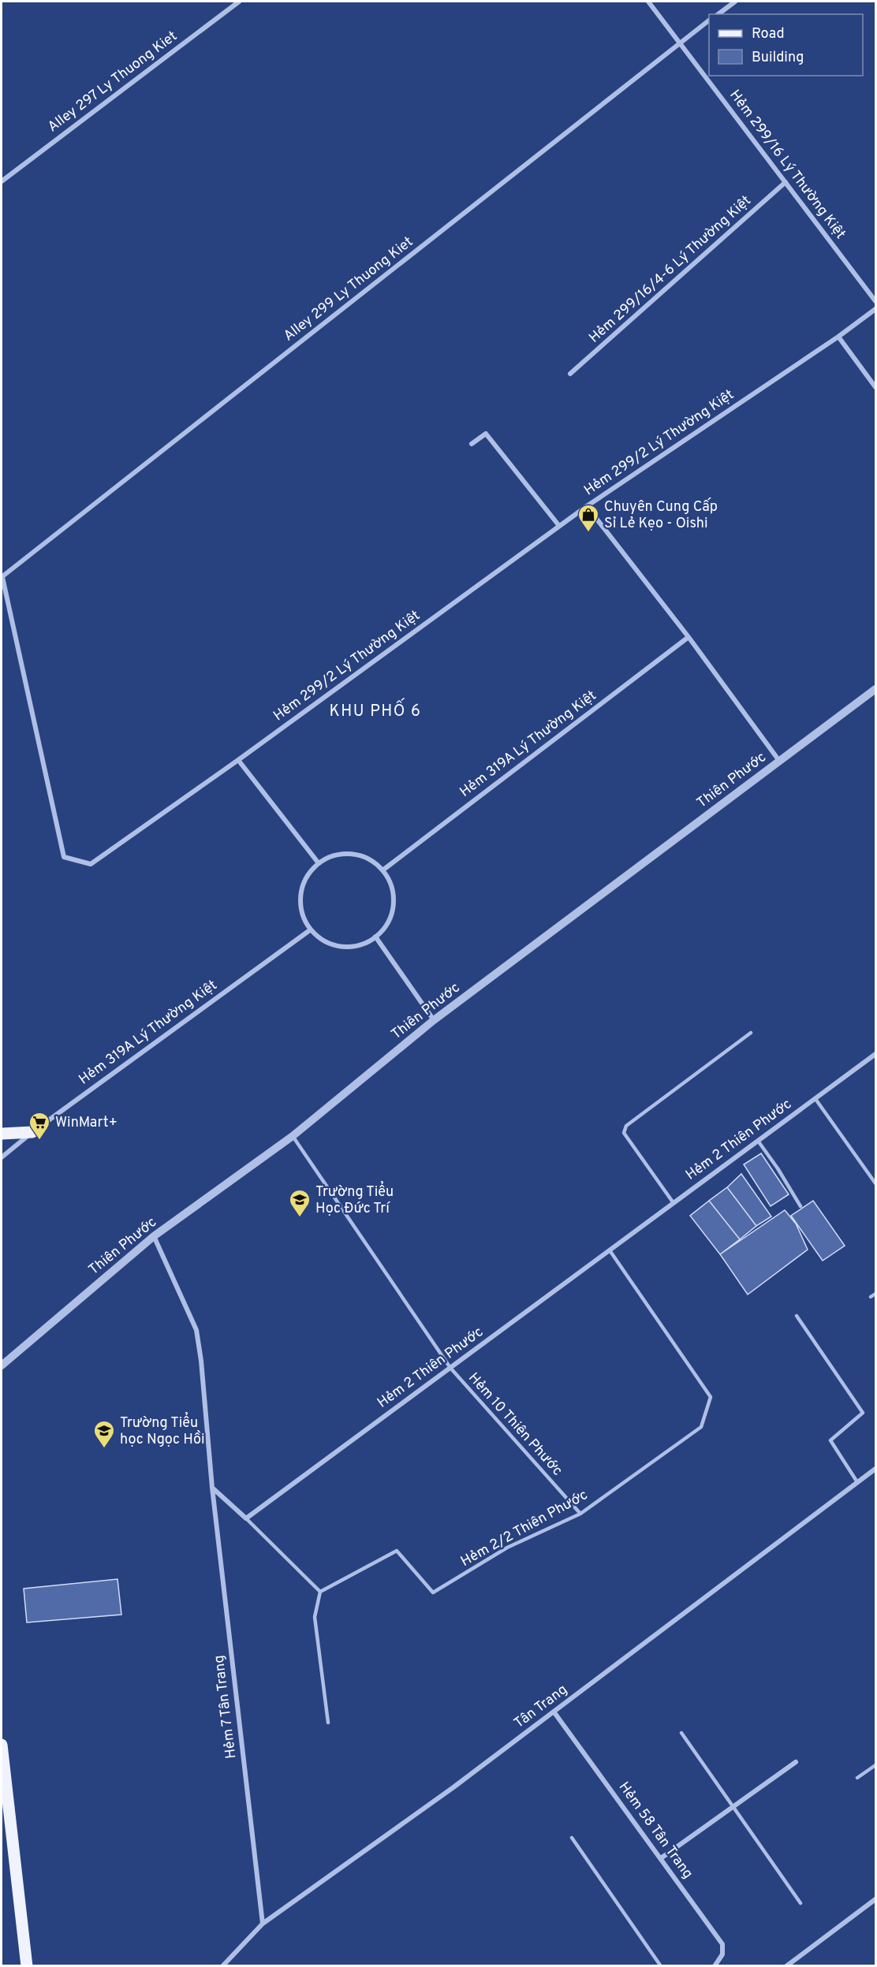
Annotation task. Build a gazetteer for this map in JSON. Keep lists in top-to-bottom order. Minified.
{"streets":{"street":["Alley 297 Ly Thuong Kiet","Hẻm 299/16 Lý Thường Kiệt","Hẻm 299/16/4-6 Lý Thường Kiệt","Alley 299 Ly Thuong Kiet","Hẻm 299/2 Lý Thường Kiệt","Hẻm 319A Lý Thường Kiệt","Thiên Phước","Hẻm 2 Thiên Phước","Hẻm 7 Tân Trang","Tân Trang","Hẻm 58 Tân Trang"],"lane":["Hẻm 10 Thiên Phước","Hẻm 2/2 Thiên Phước"]},"crossings":[["Hẻm 299/16 Lý Thường Kiệt","Hẻm 299/16/4-6 Lý Thường Kiệt"],["Hẻm 299/16 Lý Thường Kiệt","Alley 299 Ly Thuong Kiet"],["Alley 299 Ly Thuong Kiet","Hẻm 299/2 Lý Thường Kiệt"],["Thiên Phước","Hẻm 10 Thiên Phước"],["Hẻm 2 Thiên Phước","Hẻm 10 Thiên Phước"],["Hẻm 2 Thiên Phước","Hẻm 2/2 Thiên Phước"],["Hẻm 10 Thiên Phước","Hẻm 2/2 Thiên Phước"],["Hẻm 7 Tân Trang","Tân Trang"],["Tân Trang","Hẻm 58 Tân Trang"]],"districts":["KHU PHỐ 6"],"places":{"shop":["Chuyên Cung Cấp Sỉ Lẻ Kẹo - Oishi"],"supermarket":["WinMart+"],"school or university":["Trường Tiểu Học Đức Trí","Trường Tiểu học Ngọc Hồi"]},"legend":["Road","Building"]}
